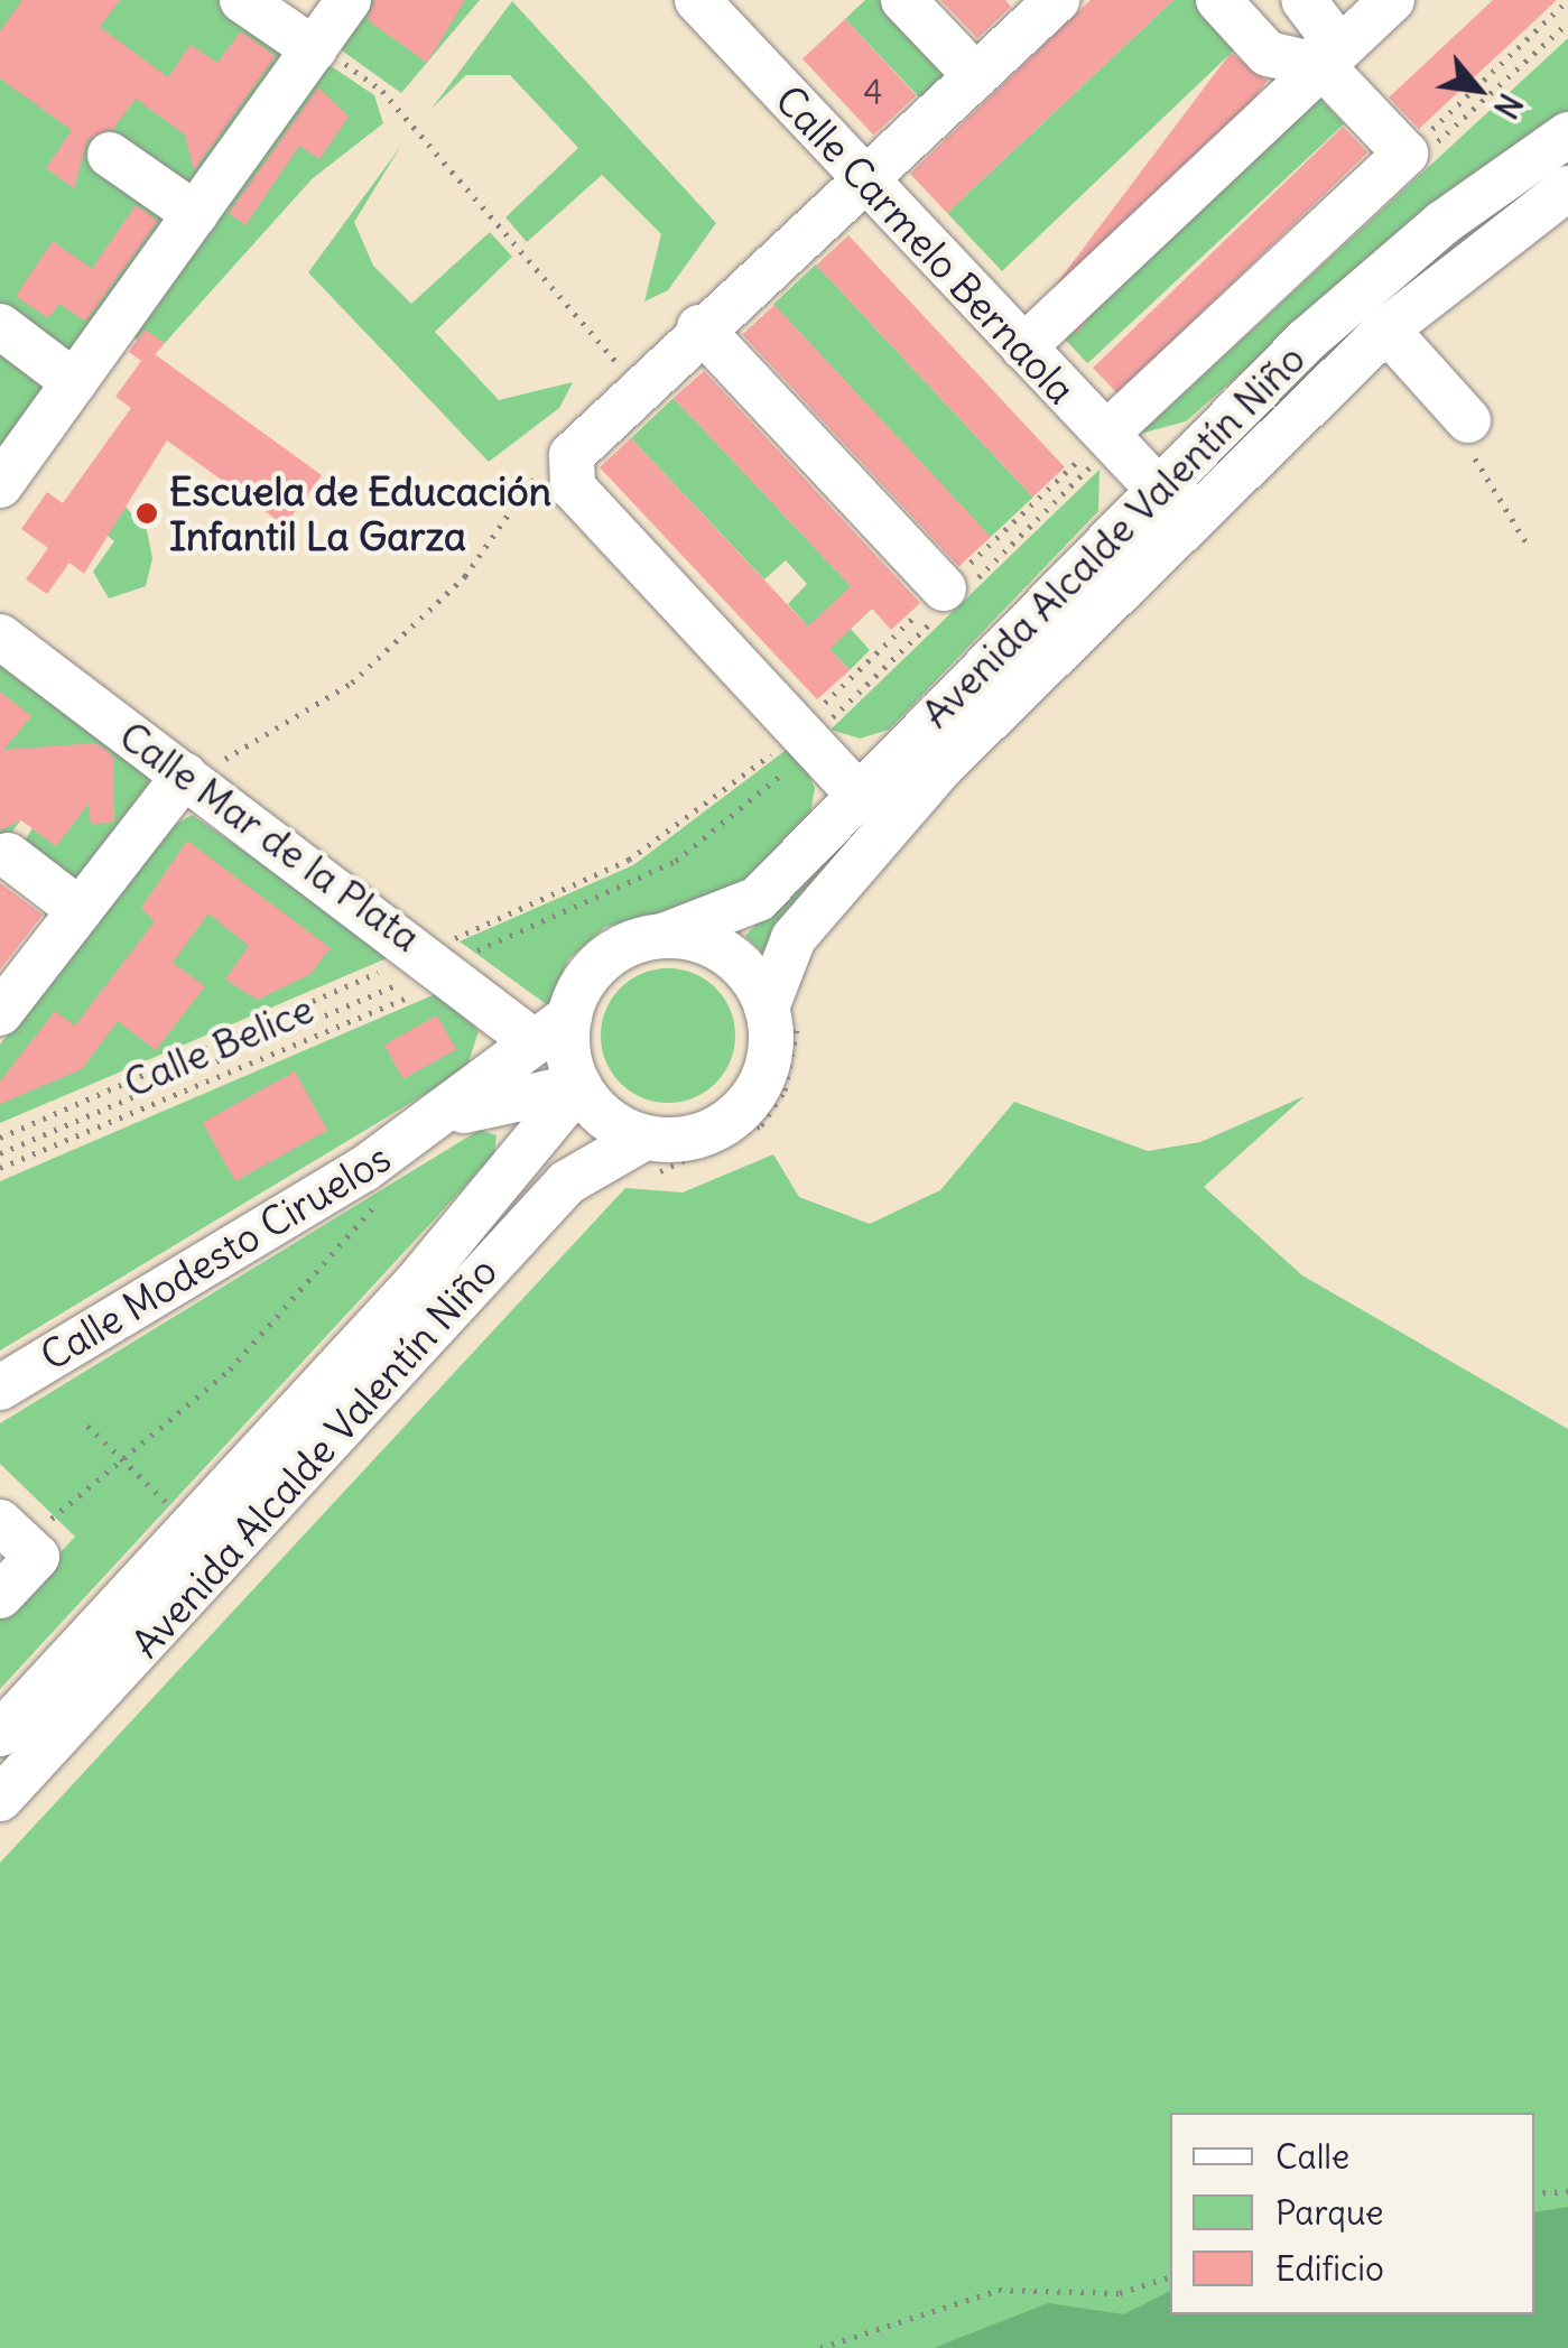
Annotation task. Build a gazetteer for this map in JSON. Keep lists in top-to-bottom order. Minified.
{"streets":{"street":["Calle Carmelo Bernaola","Avenida Alcalde Valentín Niño","Calle Mar de la Plata","Calle Modesto Ciruelos"],"path":["Calle Belice"]},"crossings":[["Calle Carmelo Bernaola","Avenida Alcalde Valentín Niño"],["Avenida Alcalde Valentín Niño","Calle Mar de la Plata"],["Avenida Alcalde Valentín Niño","Calle Modesto Ciruelos"],["Calle Mar de la Plata","Calle Belice"],["Calle Mar de la Plata","Calle Modesto Ciruelos"]],"places":["Escuela de Educación Infantil La Garza"],"house_numbers":["4"],"legend":["Calle","Parque","Edificio"],"north":"bottom right"}
